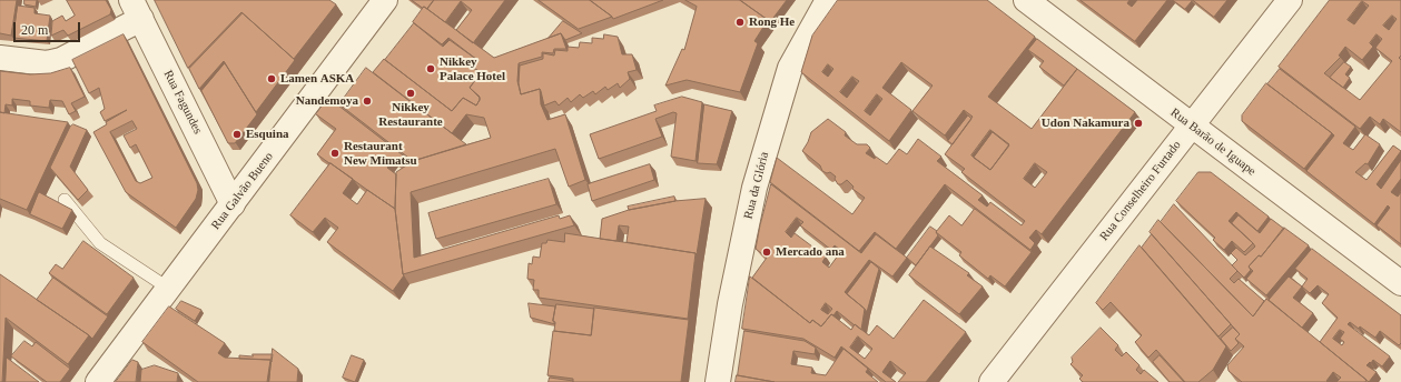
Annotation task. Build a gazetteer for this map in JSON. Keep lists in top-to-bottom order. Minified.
{"streets":{"street":["Rua Fagundes","Rua Barão de Iguape","Rua da Glória","Rua Galvão Bueno","Rua Conselheiro Furtado"]},"crossings":[["Rua Fagundes","Rua Galvão Bueno"],["Rua Barão de Iguape","Rua Conselheiro Furtado"]],"places":["Rong He","Nikkey Palace Hotel","Lamen ASKA","Nikkey Restaurante","Nandemoya","Udon Nakamura","Esquina","Restaurant New Mimatsu","Mercado ana"],"scale_bar":"20 m"}
